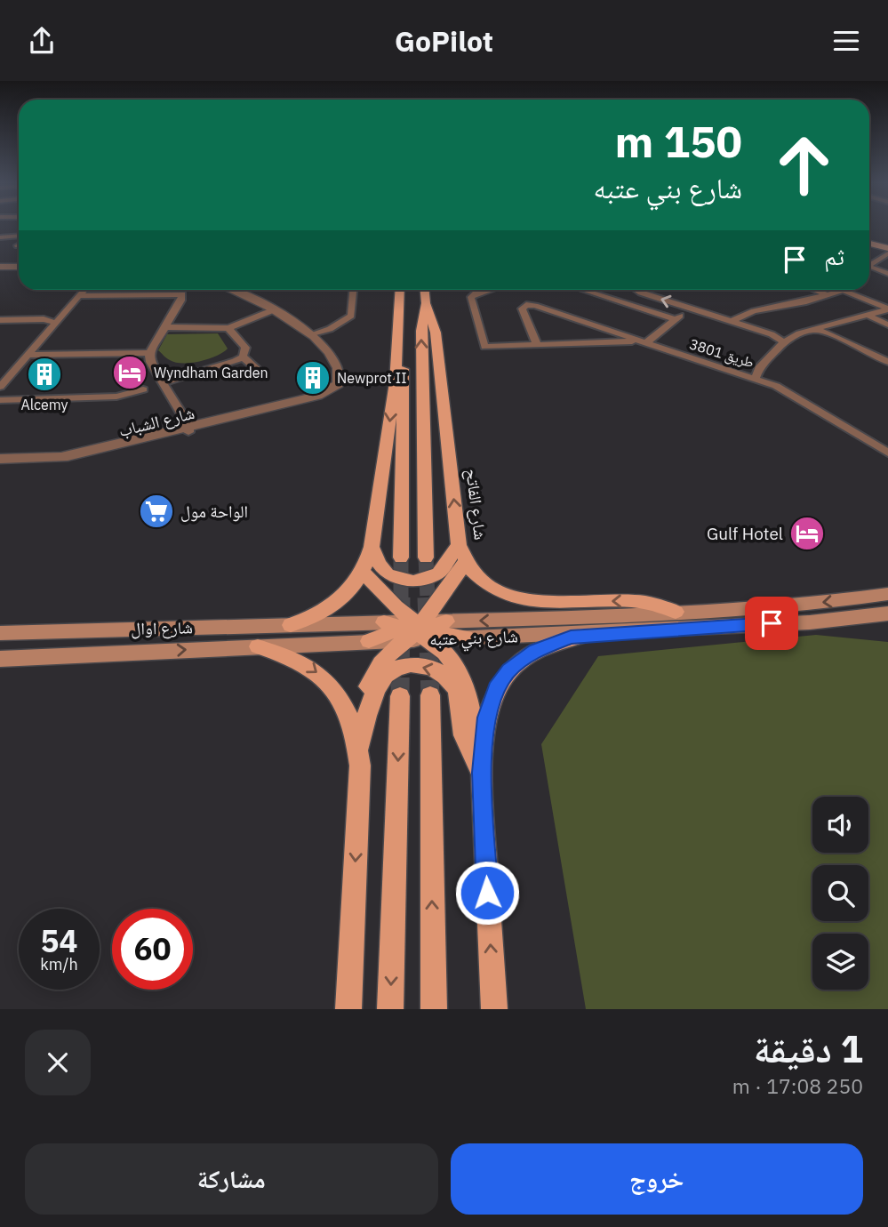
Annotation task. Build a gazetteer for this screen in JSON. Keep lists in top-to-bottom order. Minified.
{"streets":{"main road":["شارع الفاتح","شارع اوال","شارع بني عتبه"],"street":["طريق 3801","شارع الشباب"]},"crossings":[["شارع الفاتح","شارع بني عتبه"],["شارع اوال","شارع بني عتبه"]],"places":{"hotel":["Wyndham Garden","Gulf Hotel"],"building":["Alcemy","Newprot II"],"supermarket":["الواحة مول"]},"page":{"header":"GoPilot","turn":["150 m","شارع بني عتبه"],"then":"ثم","speed":"54 km/h","limit":"60","heading":["1 دقيقة","250 m · 17:08"],"buttons":["خروج","مشاركة"]}}
